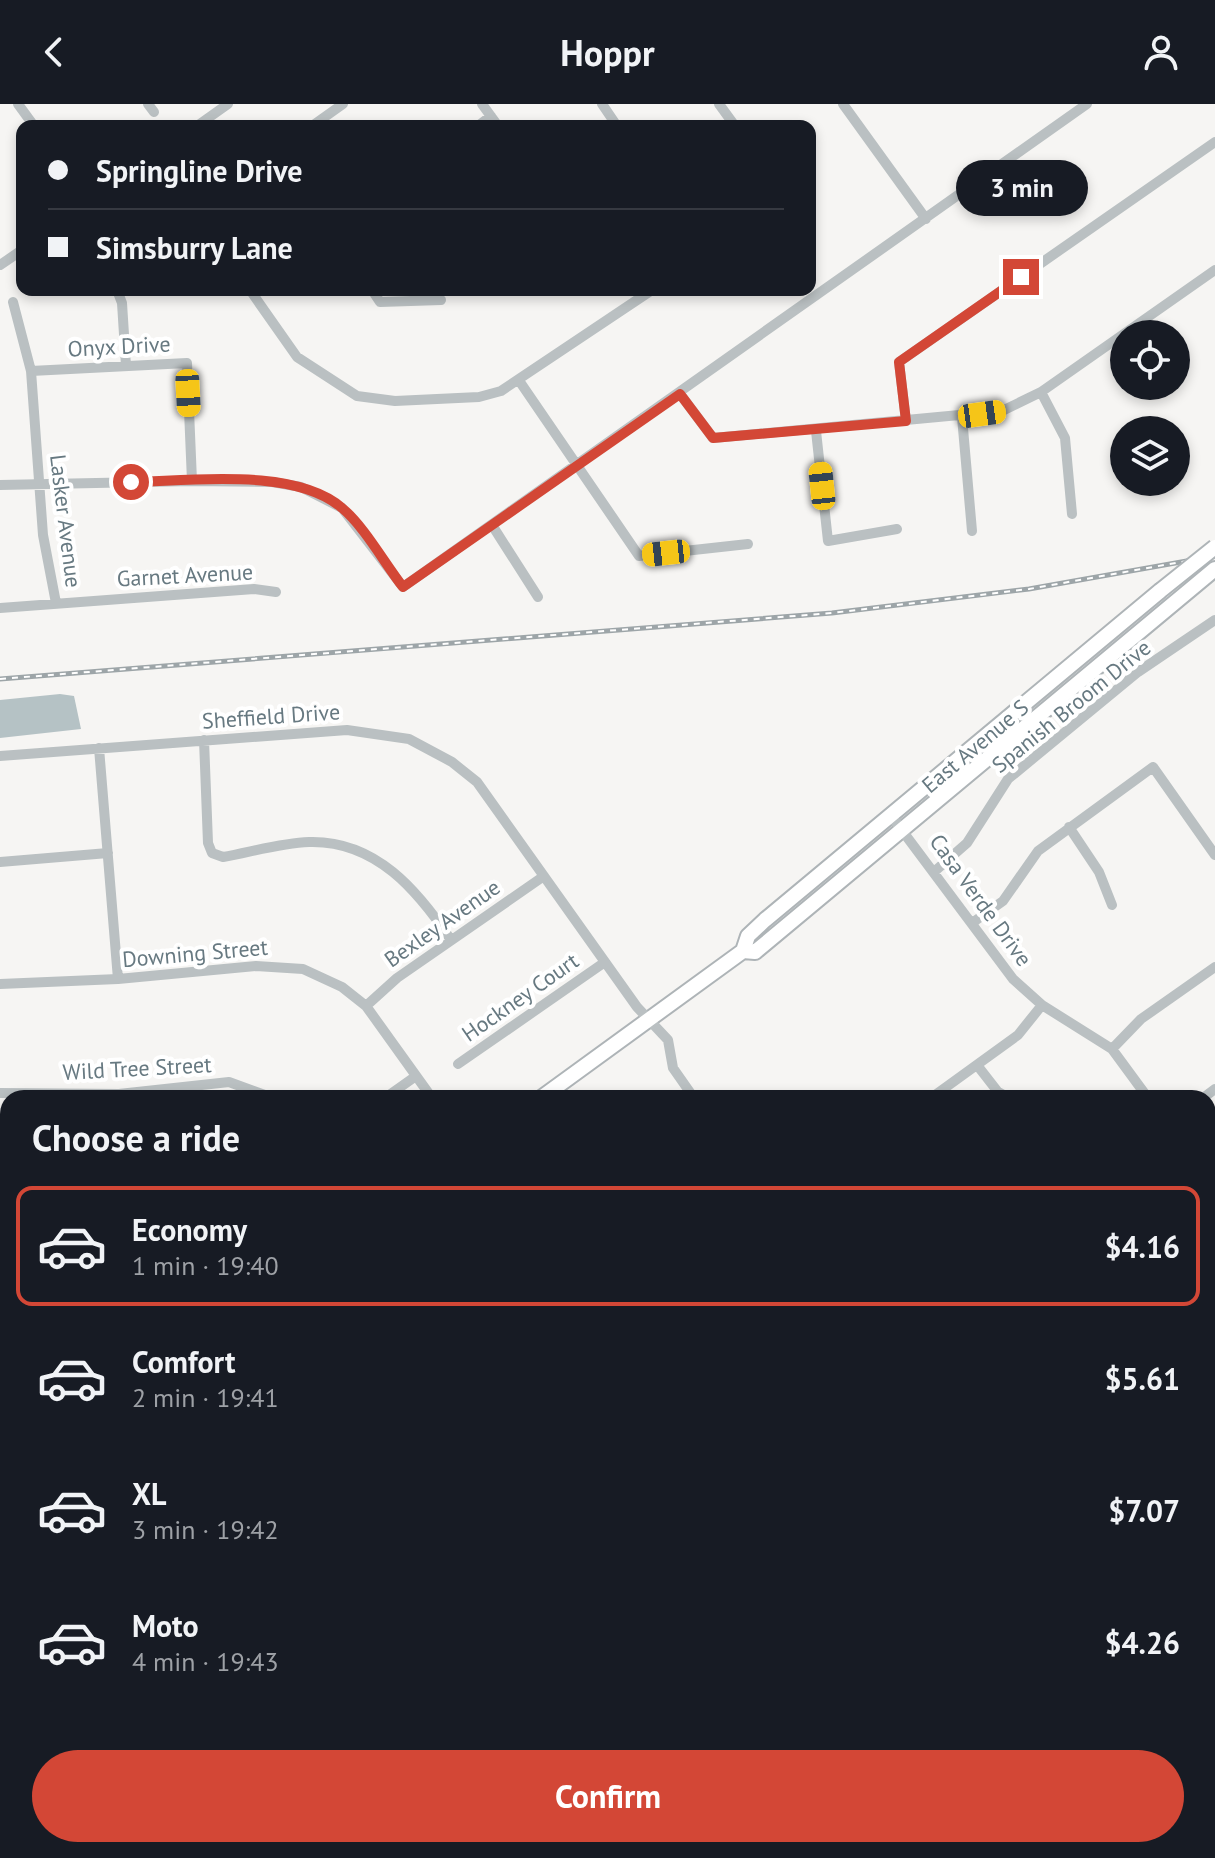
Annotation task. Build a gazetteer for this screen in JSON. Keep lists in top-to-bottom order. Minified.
{"streets":{"main road":["East Avenue S"],"street":["Onyx Drive","Lasker Avenue","Garnet Avenue","Spanish Broom Drive","Sheffield Drive","Casa Verde Drive","Bexley Avenue","Downing Street","Hockney Court","Wild Tree Street"]},"crossings":[["Onyx Drive","Lasker Avenue"],["Lasker Avenue","Garnet Avenue"],["Spanish Broom Drive","Casa Verde Drive"],["Sheffield Drive","East Avenue S"],["Sheffield Drive","Bexley Avenue"],["Sheffield Drive","Hockney Court"],["East Avenue S","Casa Verde Drive"],["Bexley Avenue","Downing Street"]],"page":{"header":"Hoppr","banner":["Springline Drive","Simsburry Lane"],"bubble":"3 min","heading":"Choose a ride","list":[{"name":"Economy","note":"1 min · 19:40","value":"$4.16"},{"name":"Comfort","note":"2 min · 19:41","value":"$5.61"},{"name":"XL","note":"3 min · 19:42","value":"$7.07"},{"name":"Moto","note":"4 min · 19:43","value":"$4.26"}],"buttons":"Confirm"}}
